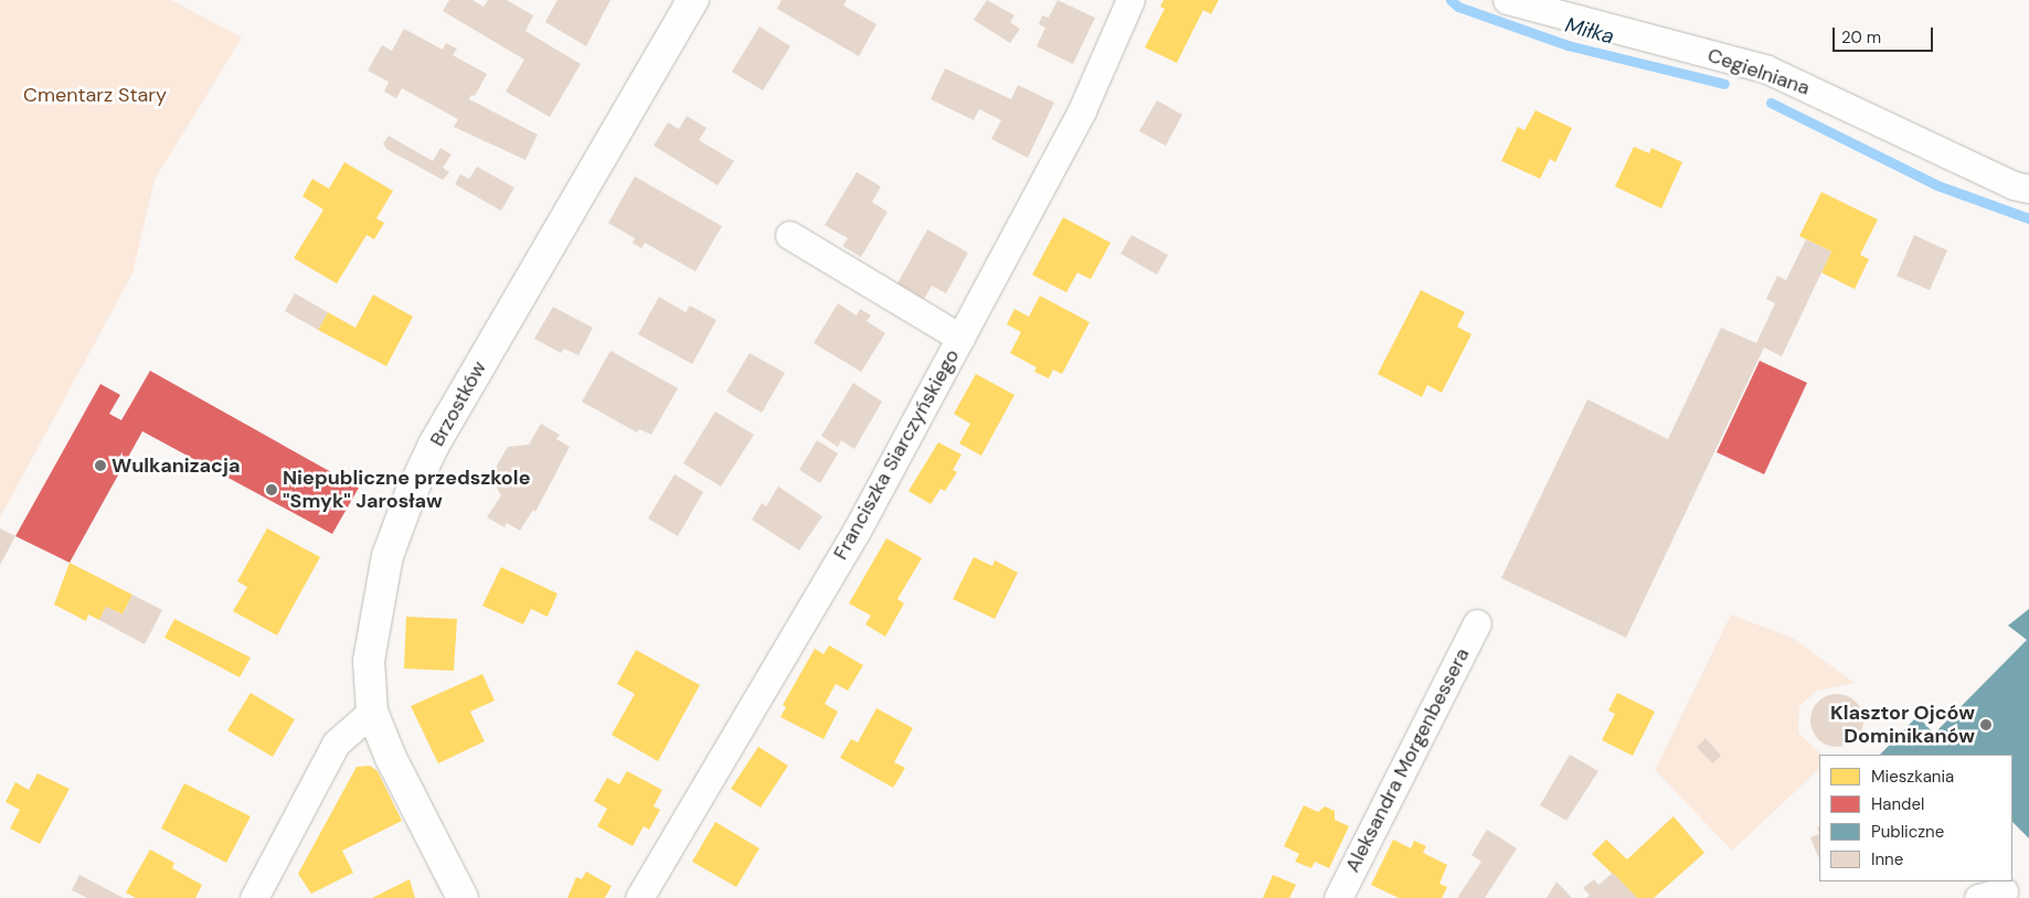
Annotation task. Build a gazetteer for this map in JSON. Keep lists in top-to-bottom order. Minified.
{"streets":{"street":["Cegielniana","Brzostków","Franciszka Siarczyńskiego","Aleksandra Morgenbessera"]},"water":["Miłka"],"parks":["Cmentarz Stary"],"places":["Wulkanizacja","Niepubliczne przedszkole \"Smyk\" Jarosław","Klasztor Ojców Dominikanów"],"legend":["Mieszkania","Handel","Publiczne","Inne"],"scale_bar":"20 m"}
